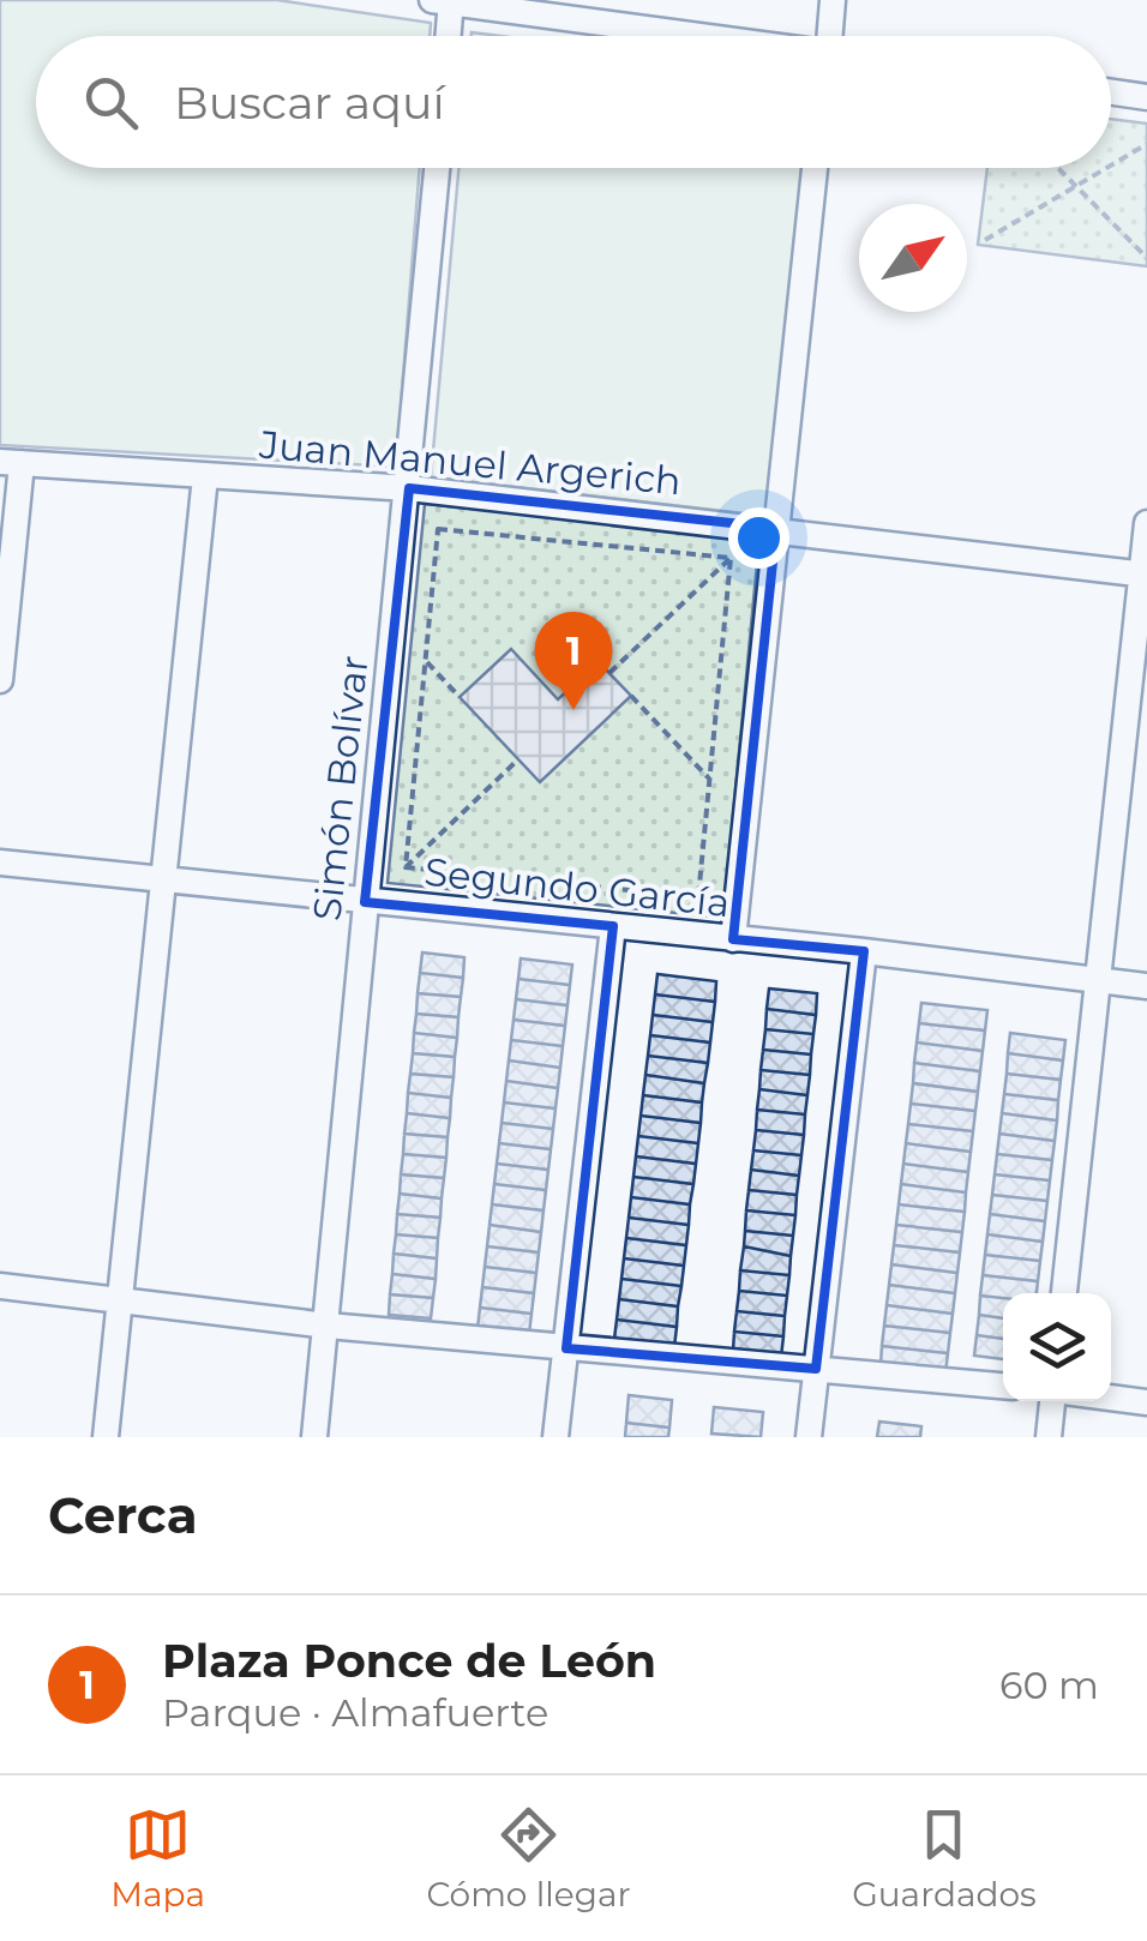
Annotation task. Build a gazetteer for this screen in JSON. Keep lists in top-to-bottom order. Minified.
{"streets":{"street":["Juan Manuel Argerich","Simón Bolívar","Segundo García"]},"crossings":[["Juan Manuel Argerich","Simón Bolívar"],["Simón Bolívar","Segundo García"]],"north":"top right","page":{"search":"Buscar aquí","pins":"1","heading":"Cerca","list":[{"mark":"1","name":"Plaza Ponce de León","note":"Parque · Almafuerte","value":"60 m"}],"nav":["Mapa","Cómo llegar","Guardados"]}}
